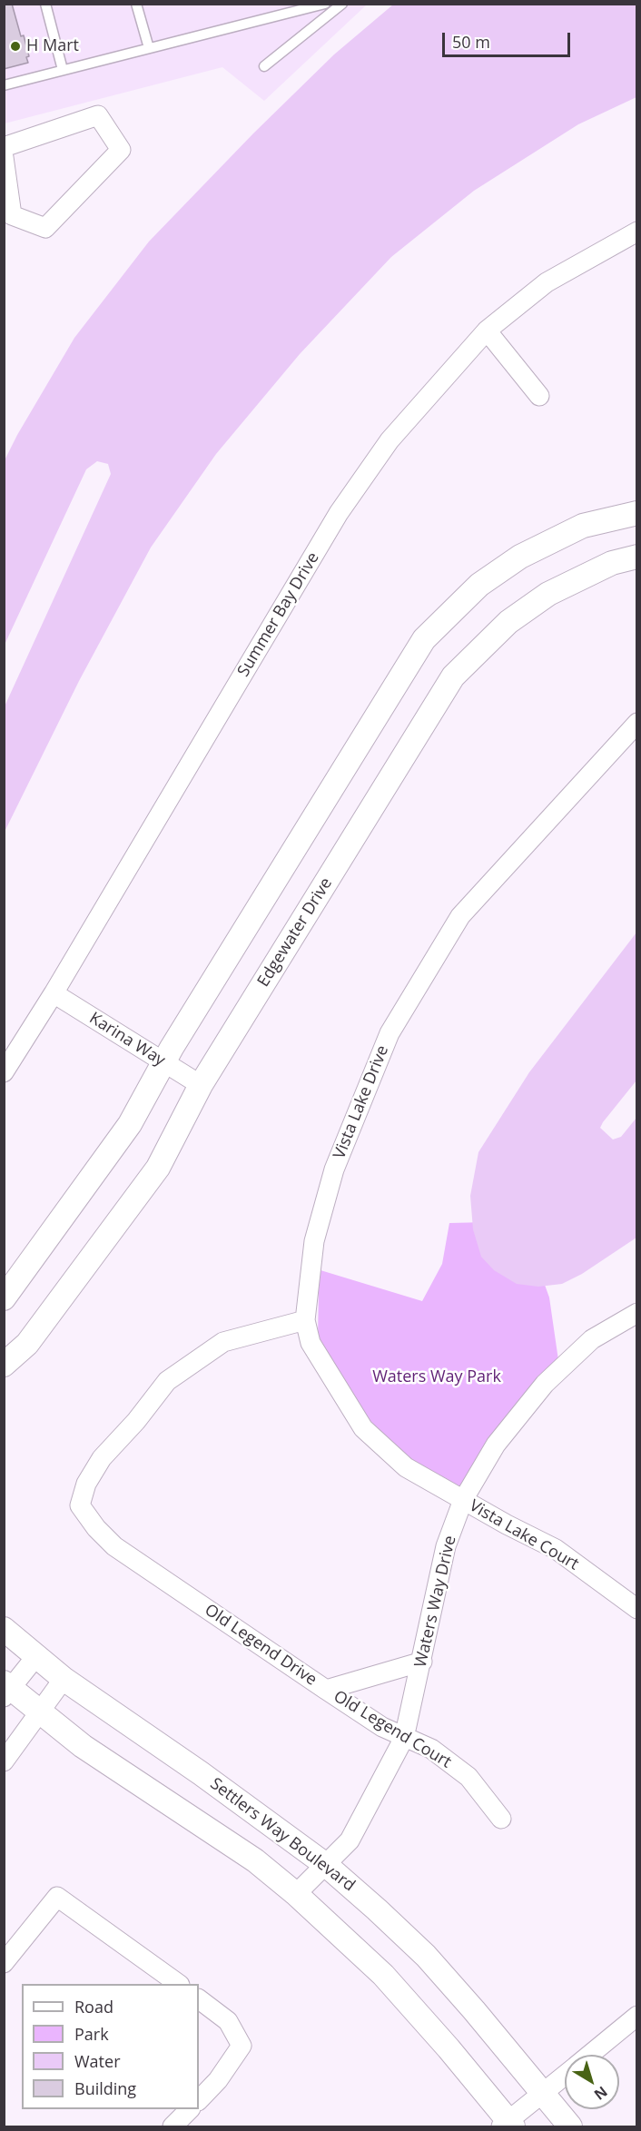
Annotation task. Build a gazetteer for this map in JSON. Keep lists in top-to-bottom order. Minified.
{"streets":{"street":["Summer Bay Drive","Edgewater Drive","Karina Way","Vista Lake Drive","Vista Lake Court","Waters Way Drive","Old Legend Drive","Old Legend Court","Settlers Way Boulevard"]},"crossings":[["Summer Bay Drive","Karina Way"],["Edgewater Drive","Karina Way"],["Vista Lake Drive","Vista Lake Court"],["Vista Lake Drive","Waters Way Drive"],["Vista Lake Drive","Old Legend Drive"],["Vista Lake Court","Waters Way Drive"],["Waters Way Drive","Old Legend Drive"],["Waters Way Drive","Old Legend Court"],["Waters Way Drive","Settlers Way Boulevard"],["Old Legend Drive","Old Legend Court"]],"parks":["Waters Way Park"],"places":["H Mart"],"legend":["Road","Park","Water","Building"],"scale_bar":"50 m","north":"bottom right"}
